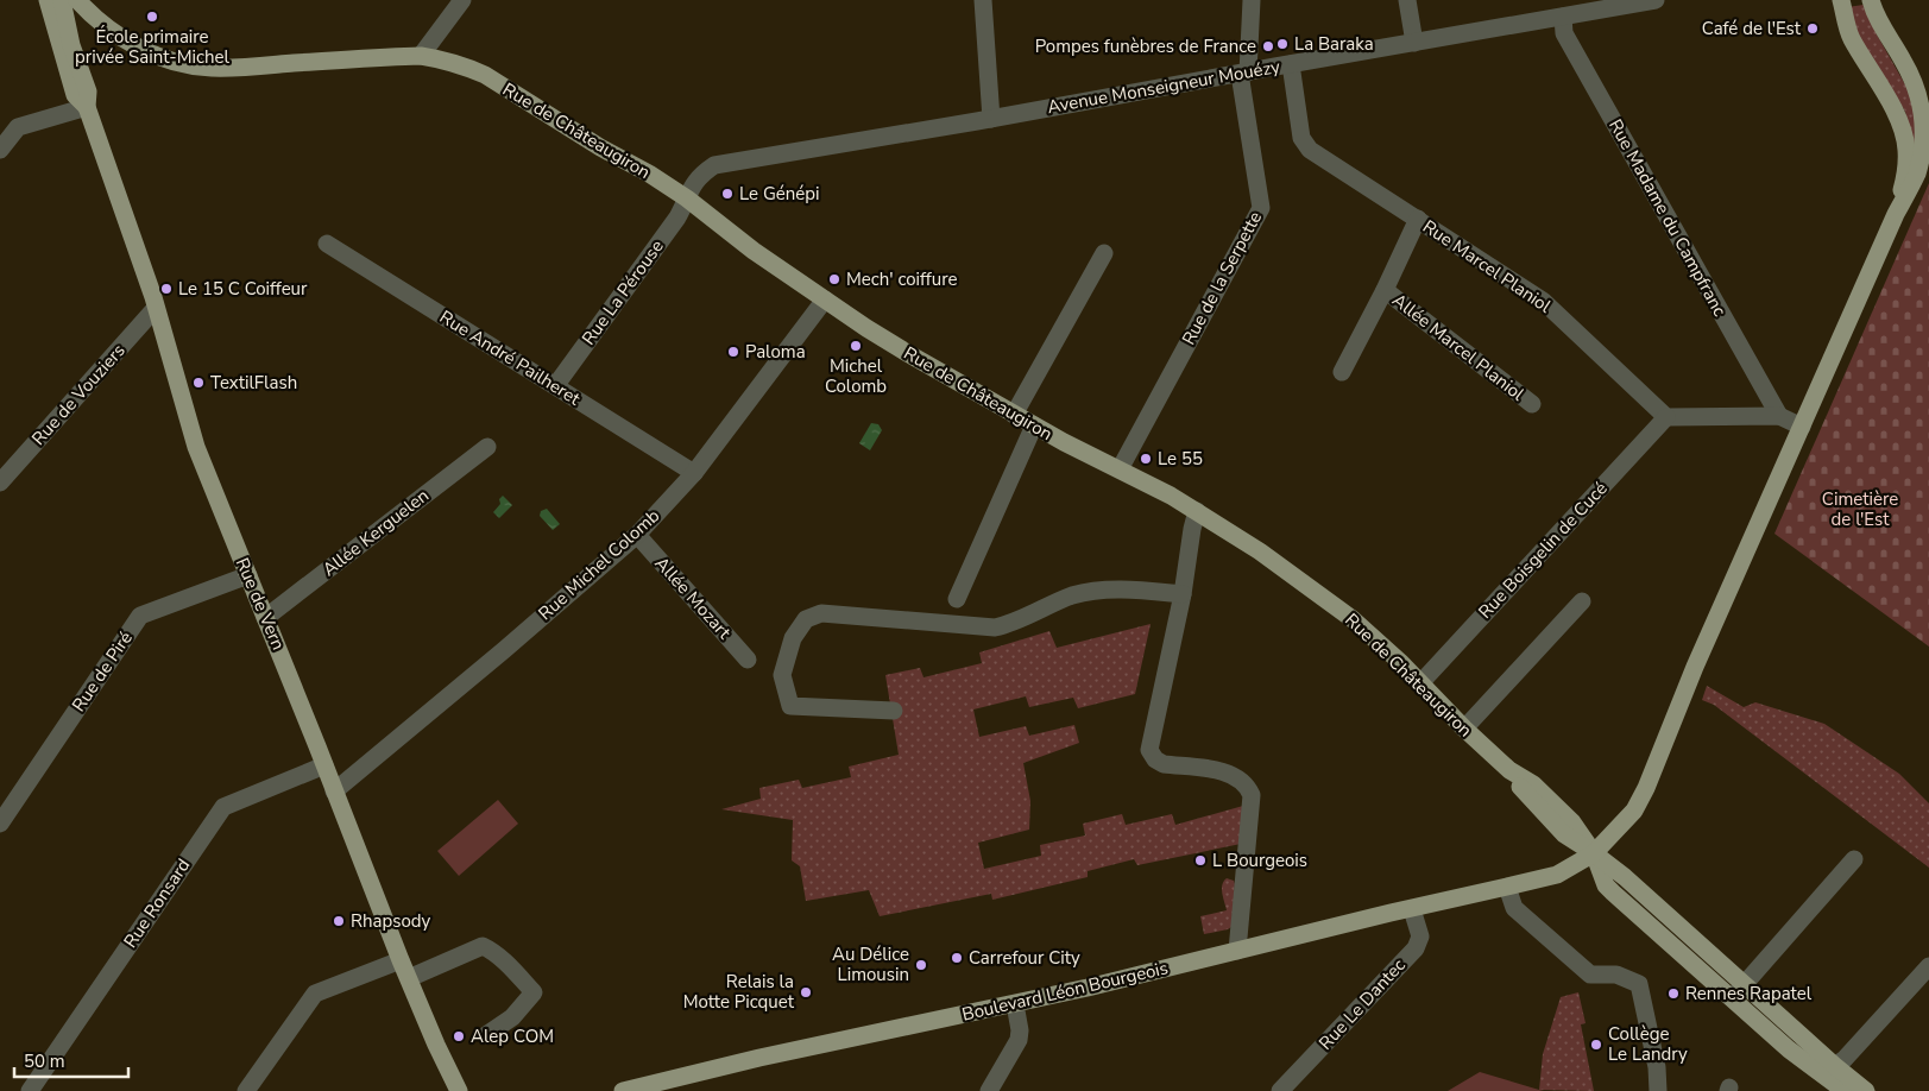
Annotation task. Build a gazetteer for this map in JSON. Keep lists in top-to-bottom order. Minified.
{"streets":{"main road":["Rue de Châteaugiron","Rue de Vern","Boulevard Léon Bourgeois"],"street":["Avenue Monseigneur Mouézy","Rue Madame du Campfranc","Rue Marcel Planiol","Rue de la Serpette","Rue La Pérouse","Allée Marcel Planiol","Rue André Pailheret","Rue de Vouziers","Allée Kerguelen","Rue Boisgelin de Cucé","Rue Michel Colomb","Allée Mozart","Rue de Piré","Rue Ronsard","Rue Le Dantec"]},"crossings":[["Avenue Monseigneur Mouézy","Rue de Châteaugiron"],["Avenue Monseigneur Mouézy","Rue Madame du Campfranc"],["Avenue Monseigneur Mouézy","Rue Marcel Planiol"],["Avenue Monseigneur Mouézy","Rue de la Serpette"],["Avenue Monseigneur Mouézy","Rue La Pérouse"],["Rue de Châteaugiron","Rue de la Serpette"],["Rue de Châteaugiron","Rue La Pérouse"],["Rue de Châteaugiron","Rue Boisgelin de Cucé"],["Rue de Châteaugiron","Rue Michel Colomb"],["Rue de Châteaugiron","Boulevard Léon Bourgeois"],["Rue Marcel Planiol","Allée Marcel Planiol"],["Rue Marcel Planiol","Rue Boisgelin de Cucé"],["Rue La Pérouse","Rue André Pailheret"],["Rue André Pailheret","Rue Michel Colomb"],["Rue de Vouziers","Rue de Vern"],["Allée Kerguelen","Rue de Vern"],["Rue Michel Colomb","Allée Mozart"],["Rue Michel Colomb","Rue de Vern"],["Rue de Vern","Rue de Piré"],["Rue de Vern","Rue Ronsard"],["Boulevard Léon Bourgeois","Rue Le Dantec"]],"parks":["Cimetière de l'Est"],"places":["École primaire privée Saint-Michel","Café de l'Est","La Baraka","Pompes funèbres de France","Le Génépi","Mech' coiffure","Le 15 C Coiffeur","Michel Colomb","Paloma","TextilFlash","Le 55","L Bourgeois","Rhapsody","Carrefour City","Au Délice Limousin","Relais la Motte Picquet","Rennes Rapatel","Alep COM","Collège Le Landry"],"scale_bar":"50 m"}
